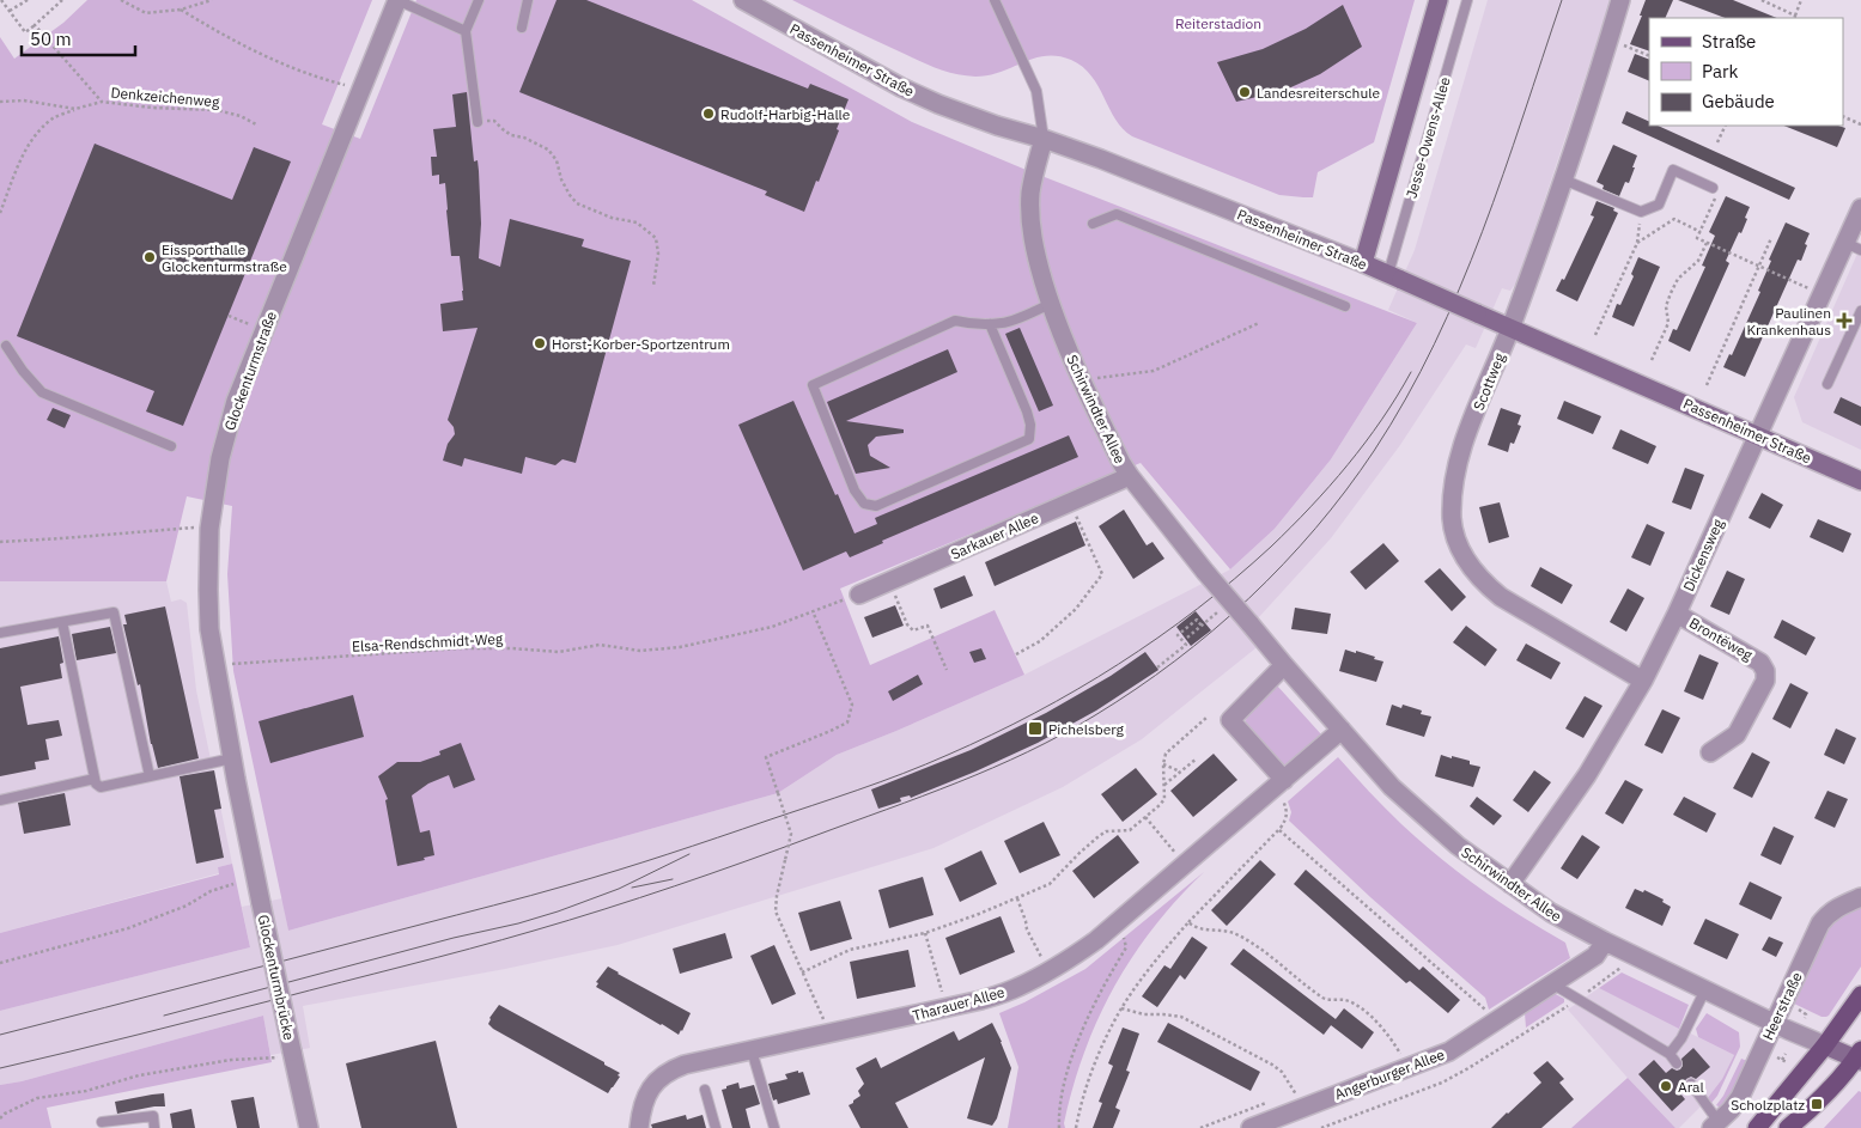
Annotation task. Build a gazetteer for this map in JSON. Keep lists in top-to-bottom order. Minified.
{"streets":{"street":["Passenheimer Straße","Jesse-Owens-Allee","Glockenturmstraße","Scottweg","Schirwindter Allee","Sarkauer Allee","Dickensweg","Brontëweg","Glockenturmbrücke","Tharauer Allee","Heerstraße","Angerburger Allee"],"path":["Denkzeichenweg","Elsa-Rendschmidt-Weg"]},"crossings":[["Passenheimer Straße","Jesse-Owens-Allee"],["Passenheimer Straße","Scottweg"],["Passenheimer Straße","Schirwindter Allee"],["Passenheimer Straße","Dickensweg"],["Glockenturmstraße","Elsa-Rendschmidt-Weg"],["Glockenturmstraße","Glockenturmbrücke"],["Scottweg","Dickensweg"],["Schirwindter Allee","Sarkauer Allee"],["Schirwindter Allee","Dickensweg"],["Schirwindter Allee","Tharauer Allee"],["Schirwindter Allee","Heerstraße"],["Schirwindter Allee","Angerburger Allee"],["Sarkauer Allee","Elsa-Rendschmidt-Weg"],["Dickensweg","Brontëweg"]],"parks":["Reiterstadion"],"places":{"other":["Landesreiterschule","Rudolf-Harbig-Halle","Eissporthalle Glockenturmstraße","Horst-Korber-Sportzentrum","Aral"],"health":["Paulinen Krankenhaus"],"transit":["Pichelsberg","Scholzplatz"]},"legend":["Straße","Park","Gebäude"],"scale_bar":"50 m"}
